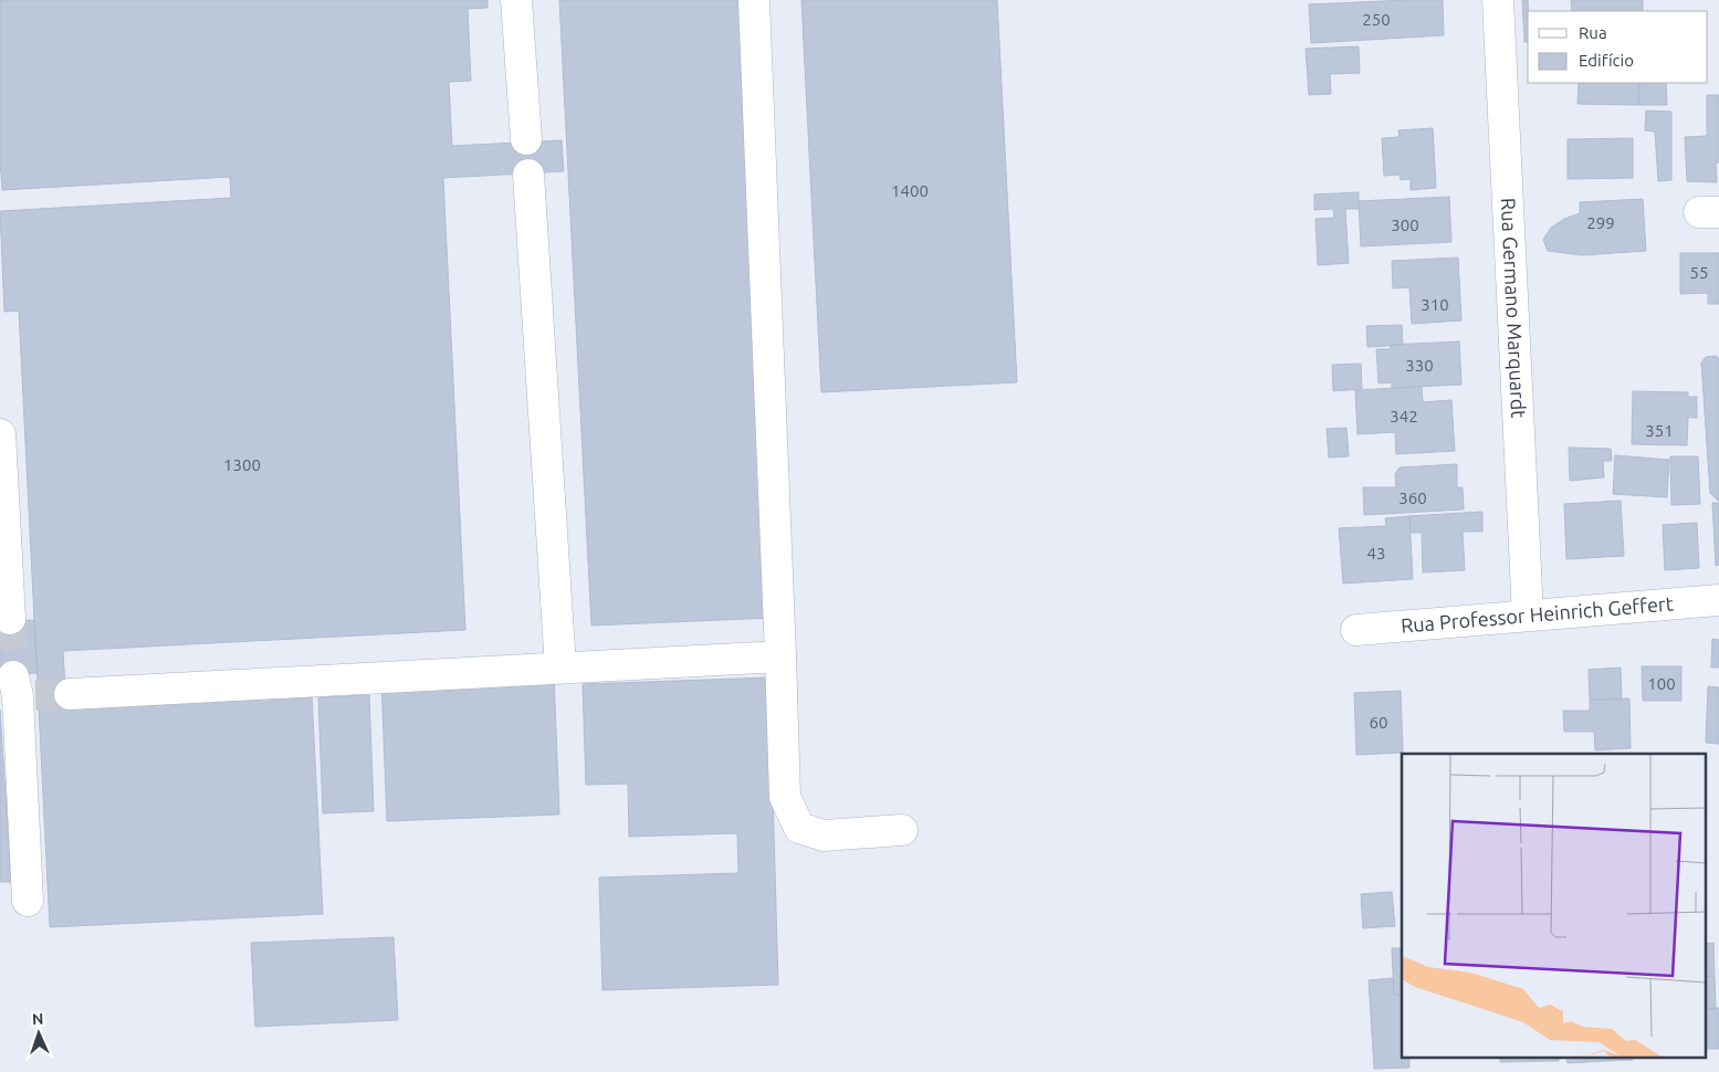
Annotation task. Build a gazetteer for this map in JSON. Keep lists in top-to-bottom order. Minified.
{"streets":{"street":["Rua Germano Marquardt","Rua Professor Heinrich Geffert"]},"crossings":[["Rua Germano Marquardt","Rua Professor Heinrich Geffert"]],"house_numbers":["250","1400","299","300","55","310","330","342","351","1300","360","43","100","60"],"legend":["Rua","Edifício"],"north":"top"}
